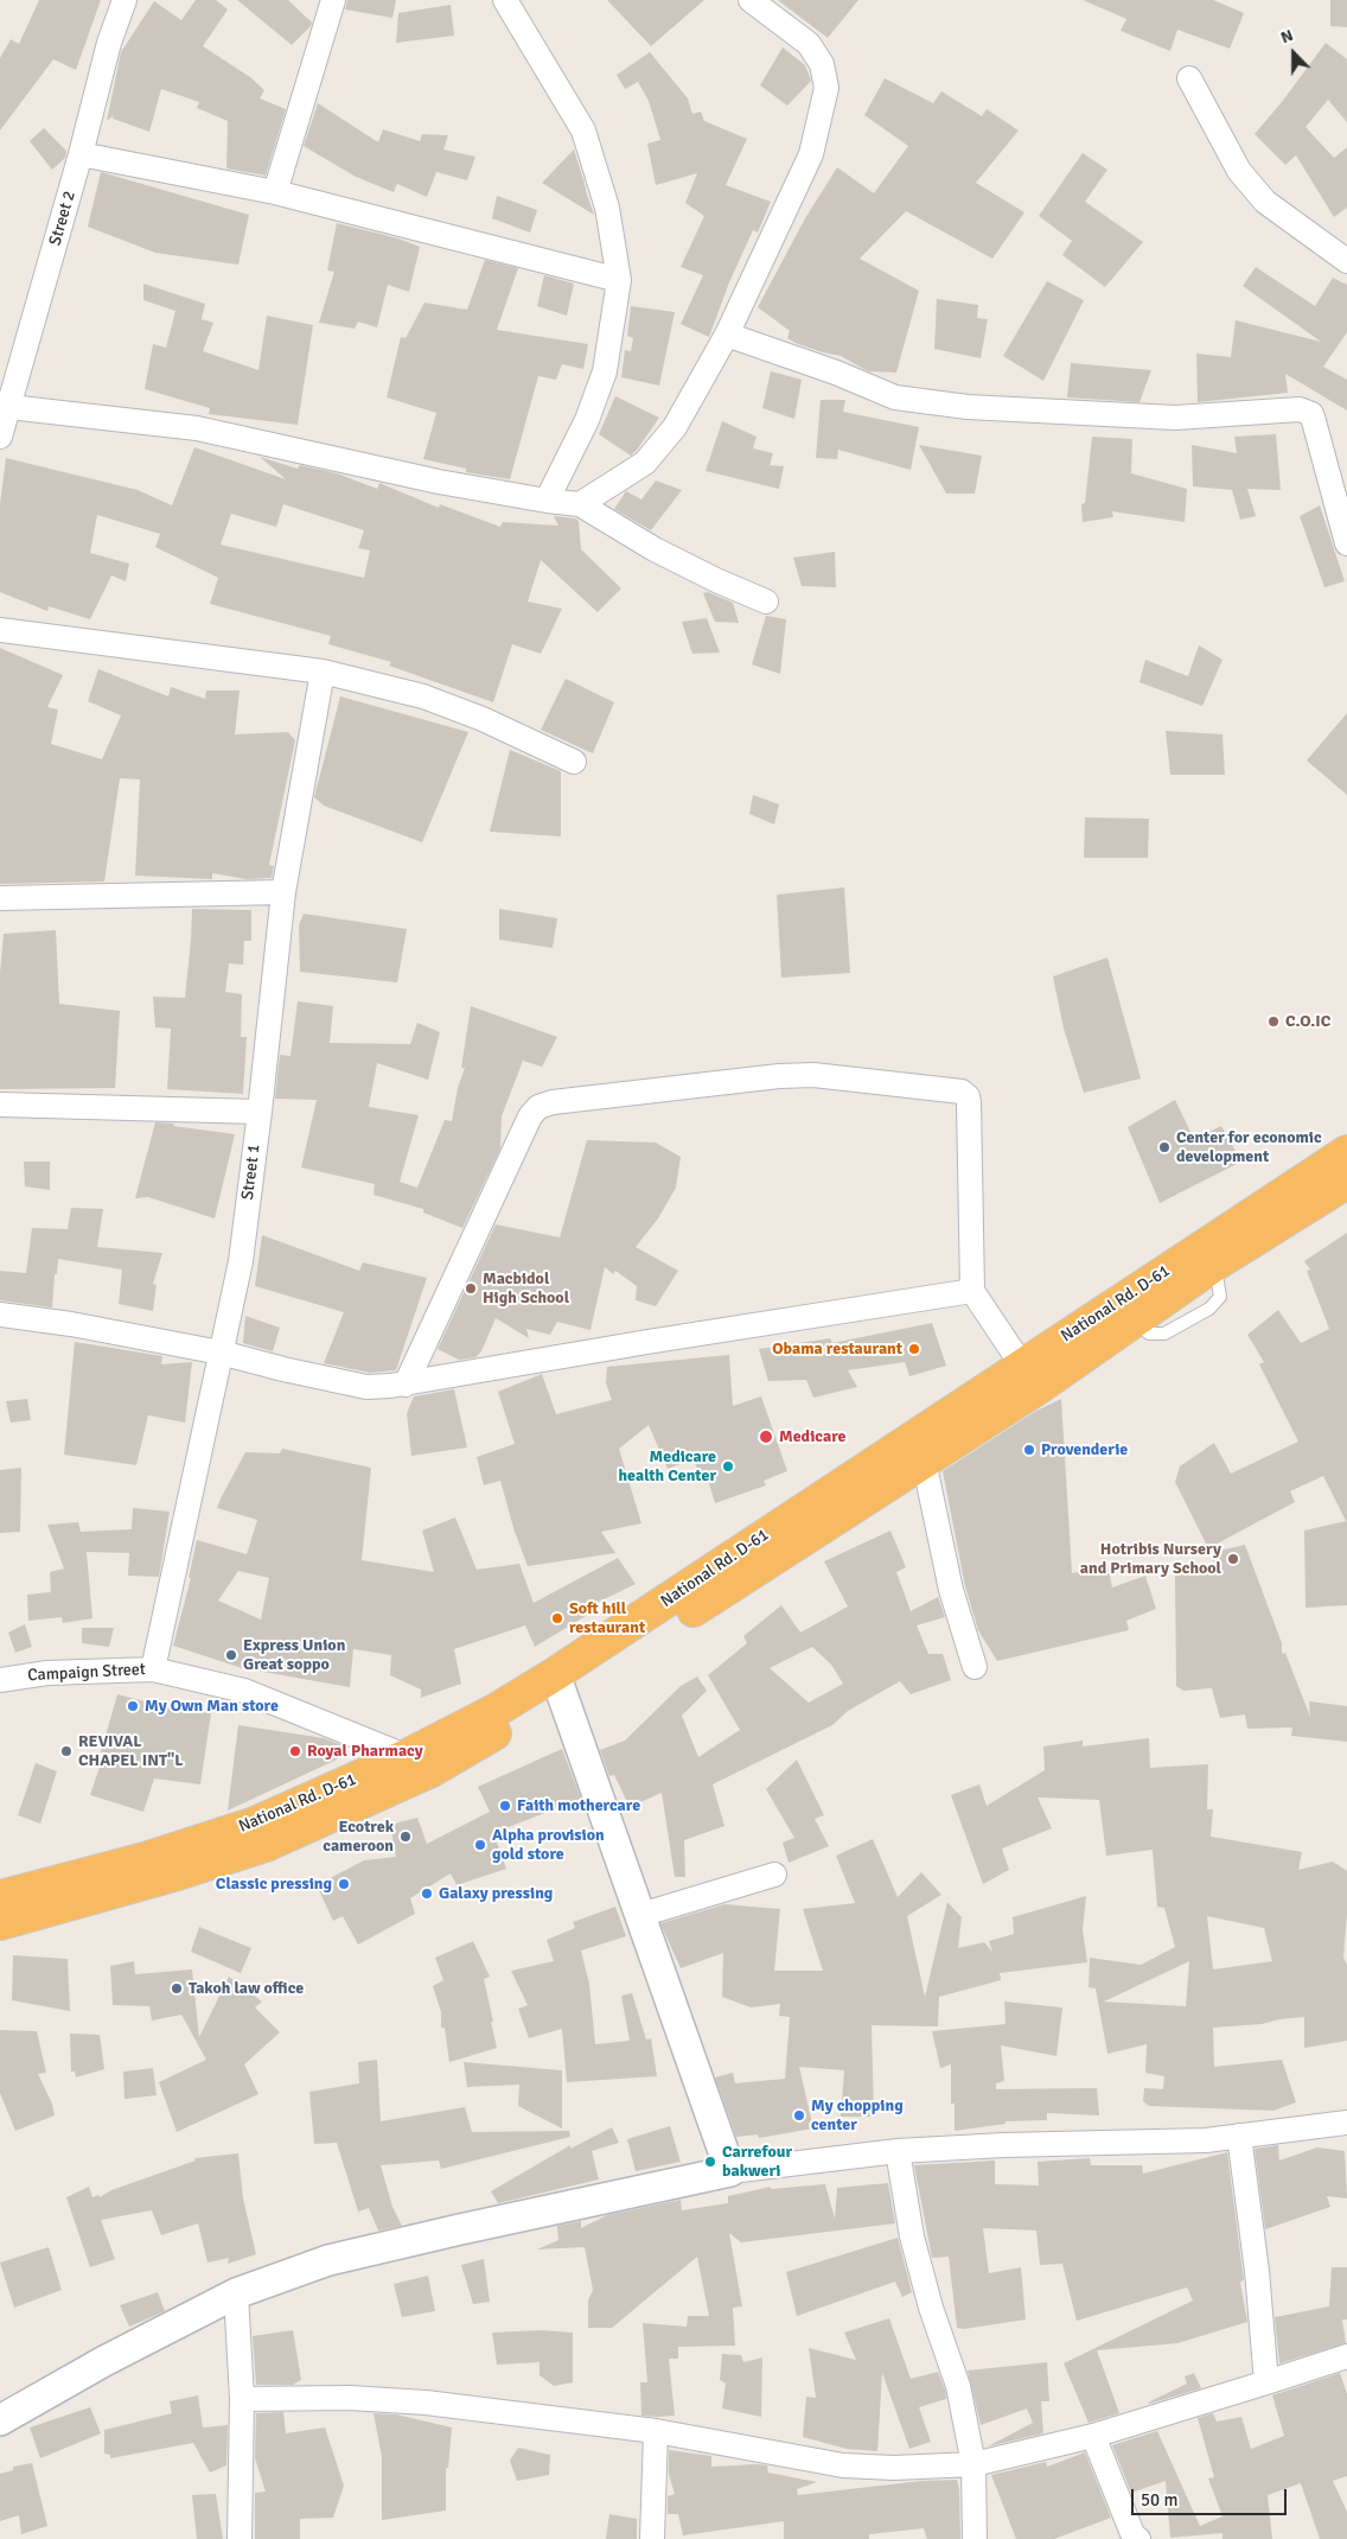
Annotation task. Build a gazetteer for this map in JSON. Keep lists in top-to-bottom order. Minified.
{"streets":{"highway":["National Rd. D-61"],"street":["Street 2","Street 1","Campaign Street"]},"crossings":[["Street 1","Campaign Street"],["National Rd. D-61","Campaign Street"]],"places":["C.O.IC","Center for economic development","Macbidol High School","Obama restaurant","Medicare","Provenderie","Medicare health Center","Hotribis Nursery and Primary School","Soft hill restaurant","Express Union Great soppo","My Own Man store","REVIVAL CHAPEL INT\"L","Royal Pharmacy","Faith mothercare","Ecotrek cameroon","Alpha provision gold store","Classic pressing","Galaxy pressing","Takoh law office","My chopping center","Carrefour bakweri"],"scale_bar":"50 m","north":"top"}
